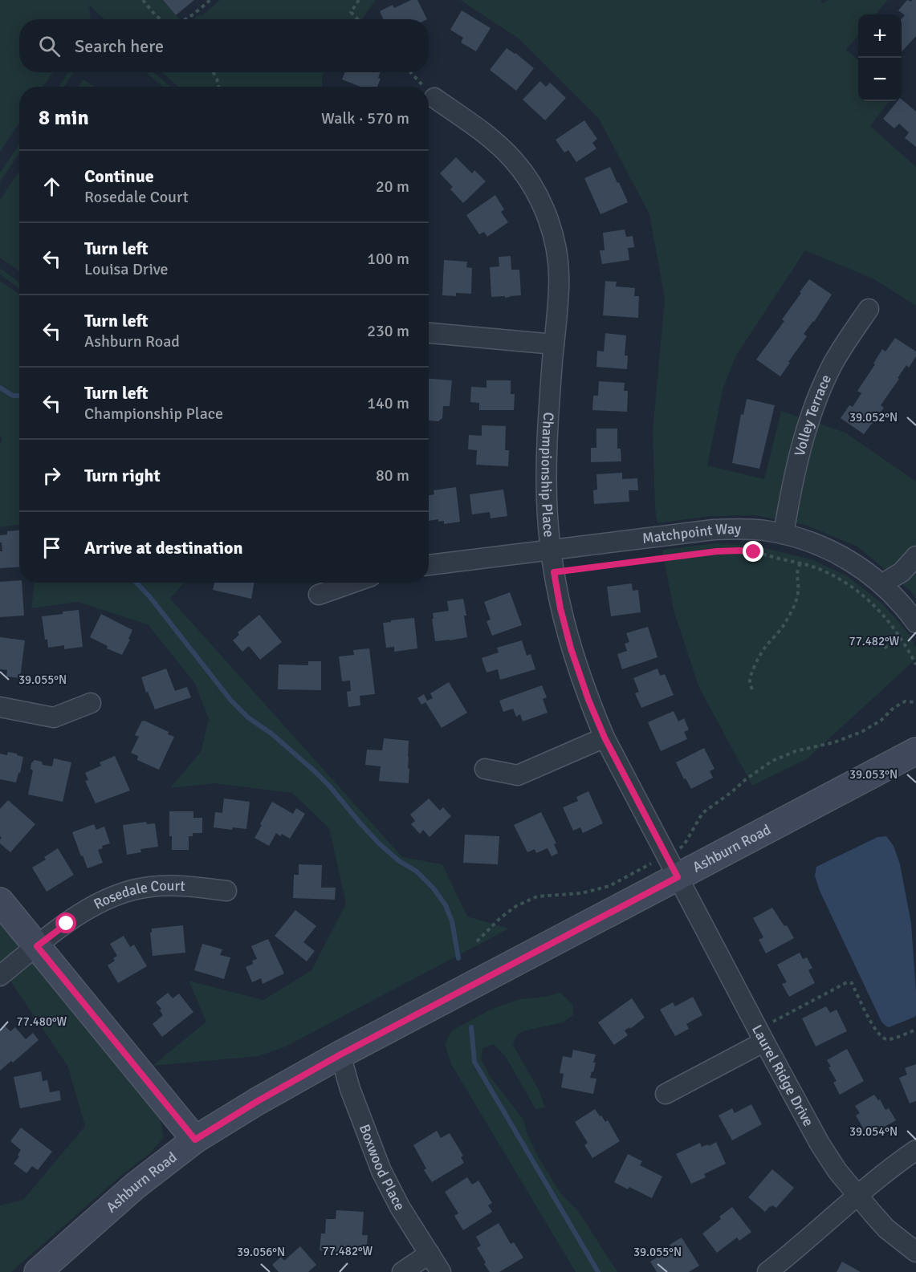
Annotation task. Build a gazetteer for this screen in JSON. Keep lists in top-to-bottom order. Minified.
{"streets":{"street":["Volley Terrace","Championship Place","Matchpoint Way","Ashburn Road","Rosedale Court","Laurel Ridge Drive","Boxwood Place"]},"crossings":[["Volley Terrace","Matchpoint Way"],["Championship Place","Matchpoint Way"],["Championship Place","Ashburn Road"],["Championship Place","Laurel Ridge Drive"],["Ashburn Road","Laurel Ridge Drive"],["Ashburn Road","Boxwood Place"]],"page":{"map_buttons":["+","−"],"search":"Search here","heading":["8 min","Walk · 570 m"],"list":[["Continue","Rosedale Court","20 m"],["Turn left","Louisa Drive","100 m"],["Turn left","Ashburn Road","230 m"],["Turn left","Championship Place","140 m"],["Turn right","80 m"],"Arrive at destination"]},"coordinates":["39.052°N","77.482°W","39.055°N","39.053°N","77.480°W","39.054°N","39.056°N"]}
